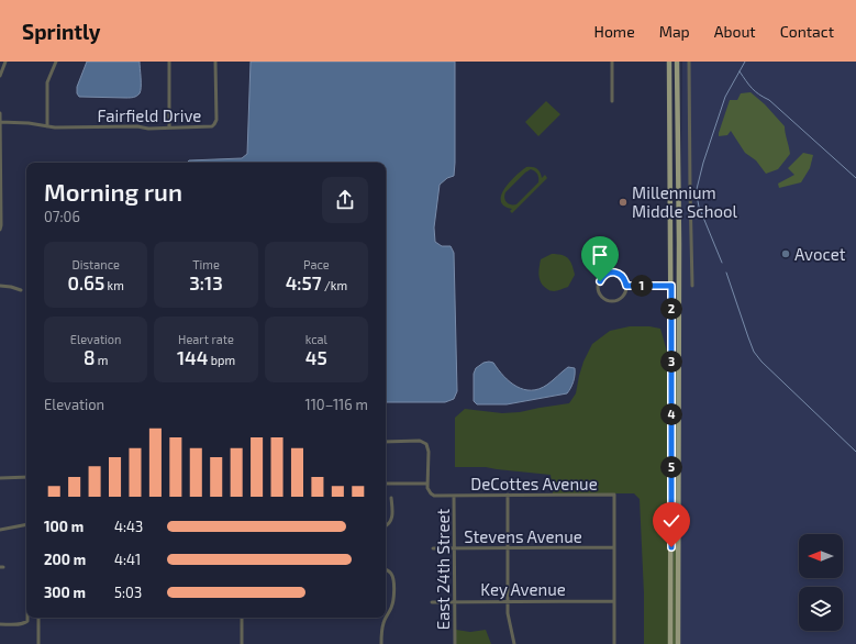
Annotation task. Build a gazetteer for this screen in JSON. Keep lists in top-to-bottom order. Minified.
{"streets":{"street":["Fairfield Drive","DeCottes Avenue","Stevens Avenue","East 24th Street","Key Avenue"]},"crossings":[["DeCottes Avenue","Stevens Avenue"],["DeCottes Avenue","East 24th Street"],["Stevens Avenue","East 24th Street"],["East 24th Street","Key Avenue"]],"places":["Millennium Middle School","Avocet"],"north":"left","page":{"header":"Sprintly","nav":["Home","Map","About","Contact"],"heading":["Morning run","07:06"],"stats":[["Distance","0.65 km"],["Time","3:13"],["Pace","4:57 /km"],["Elevation","8 m"],["Heart rate","144 bpm"],["kcal","45"]],"pins":["1","2","3","4","5"],"chart":["Elevation","110–116 m"],"list":[{"name":"100 m","note":"4:43"},{"name":"200 m","note":"4:41"},{"name":"300 m","note":"5:03"}]}}
